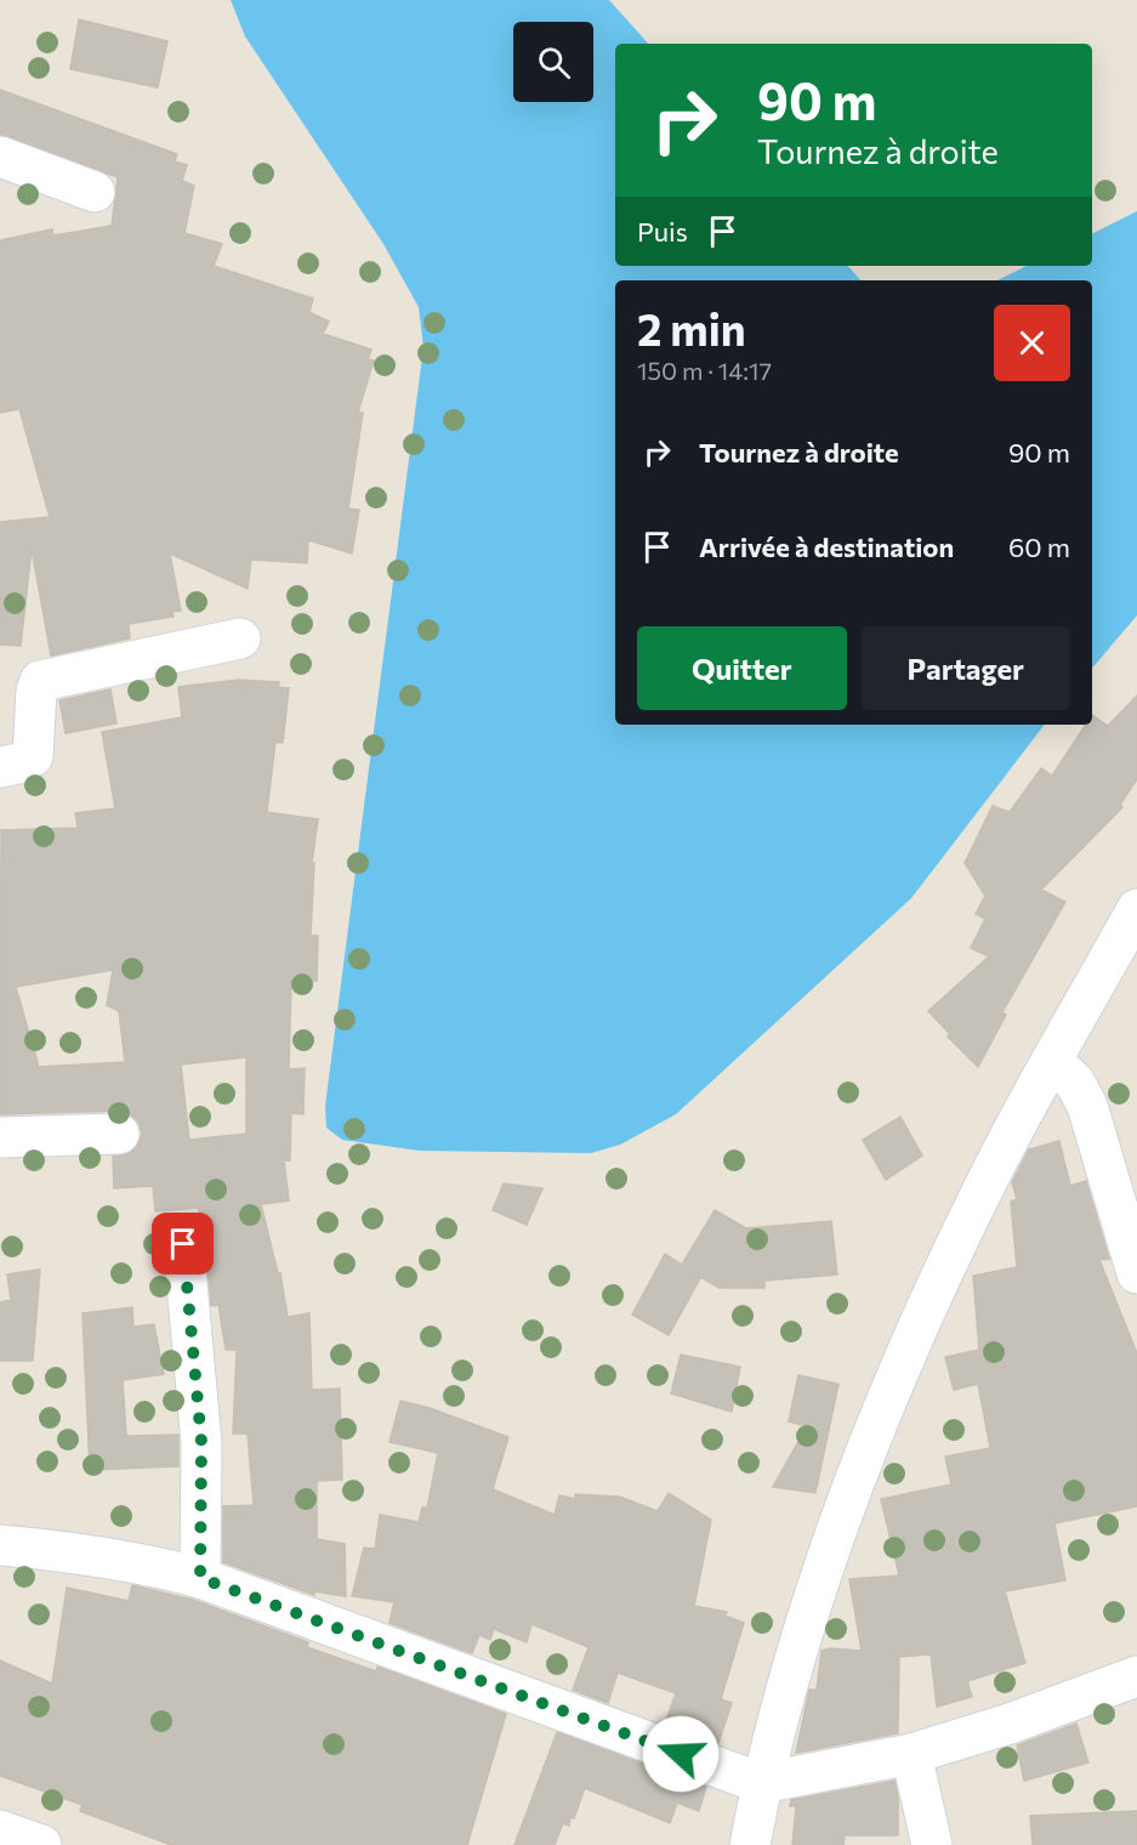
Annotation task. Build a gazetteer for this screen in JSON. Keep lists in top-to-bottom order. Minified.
{"page":{"turn":["90 m","Tournez à droite"],"then":"Puis","heading":["2 min","150 m · 14:17"],"list":[{"name":"Tournez à droite","value":"90 m"},{"name":"Arrivée à destination","value":"60 m"}],"buttons":["Quitter","Partager"]}}
